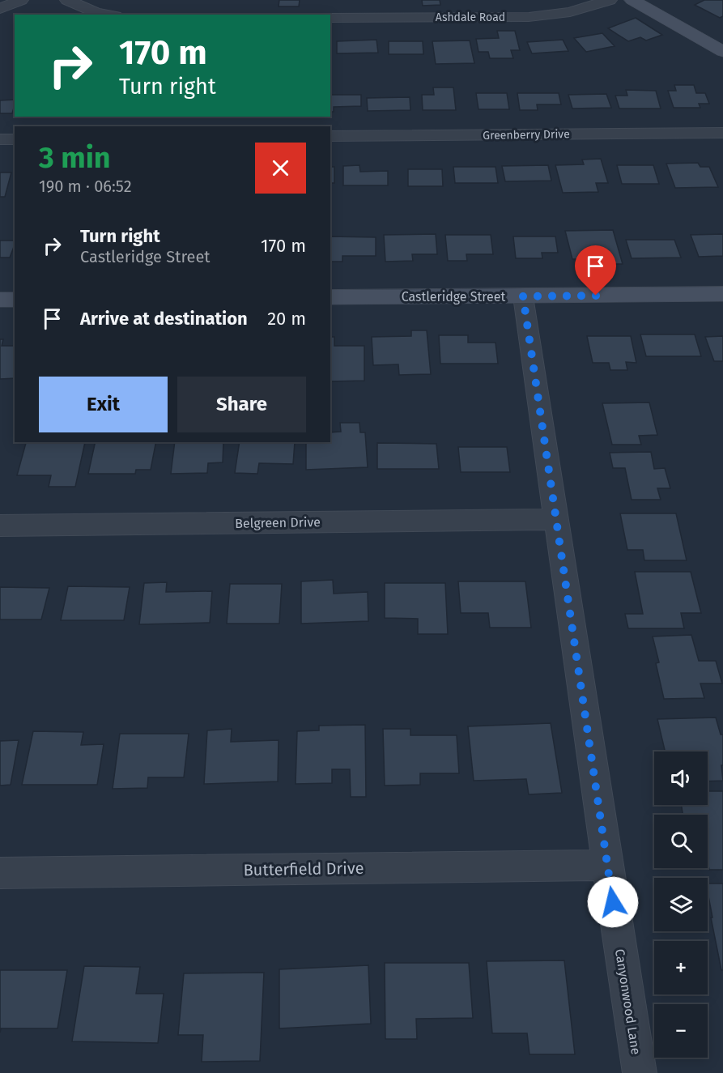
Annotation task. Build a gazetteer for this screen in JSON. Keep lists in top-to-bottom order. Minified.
{"streets":{"street":["Ashdale Road","Greenberry Drive","Castleridge Street","Belgreen Drive","Butterfield Drive","Canyonwood Lane"]},"crossings":[["Castleridge Street","Canyonwood Lane"],["Belgreen Drive","Canyonwood Lane"],["Butterfield Drive","Canyonwood Lane"]],"page":{"turn":["170 m","Turn right"],"heading":["3 min","190 m · 06:52"],"list":[{"name":"Turn right","note":"Castleridge Street","value":"170 m"},{"name":"Arrive at destination","value":"20 m"}],"buttons":["Exit","Share"],"map_buttons":["+","−"]}}
